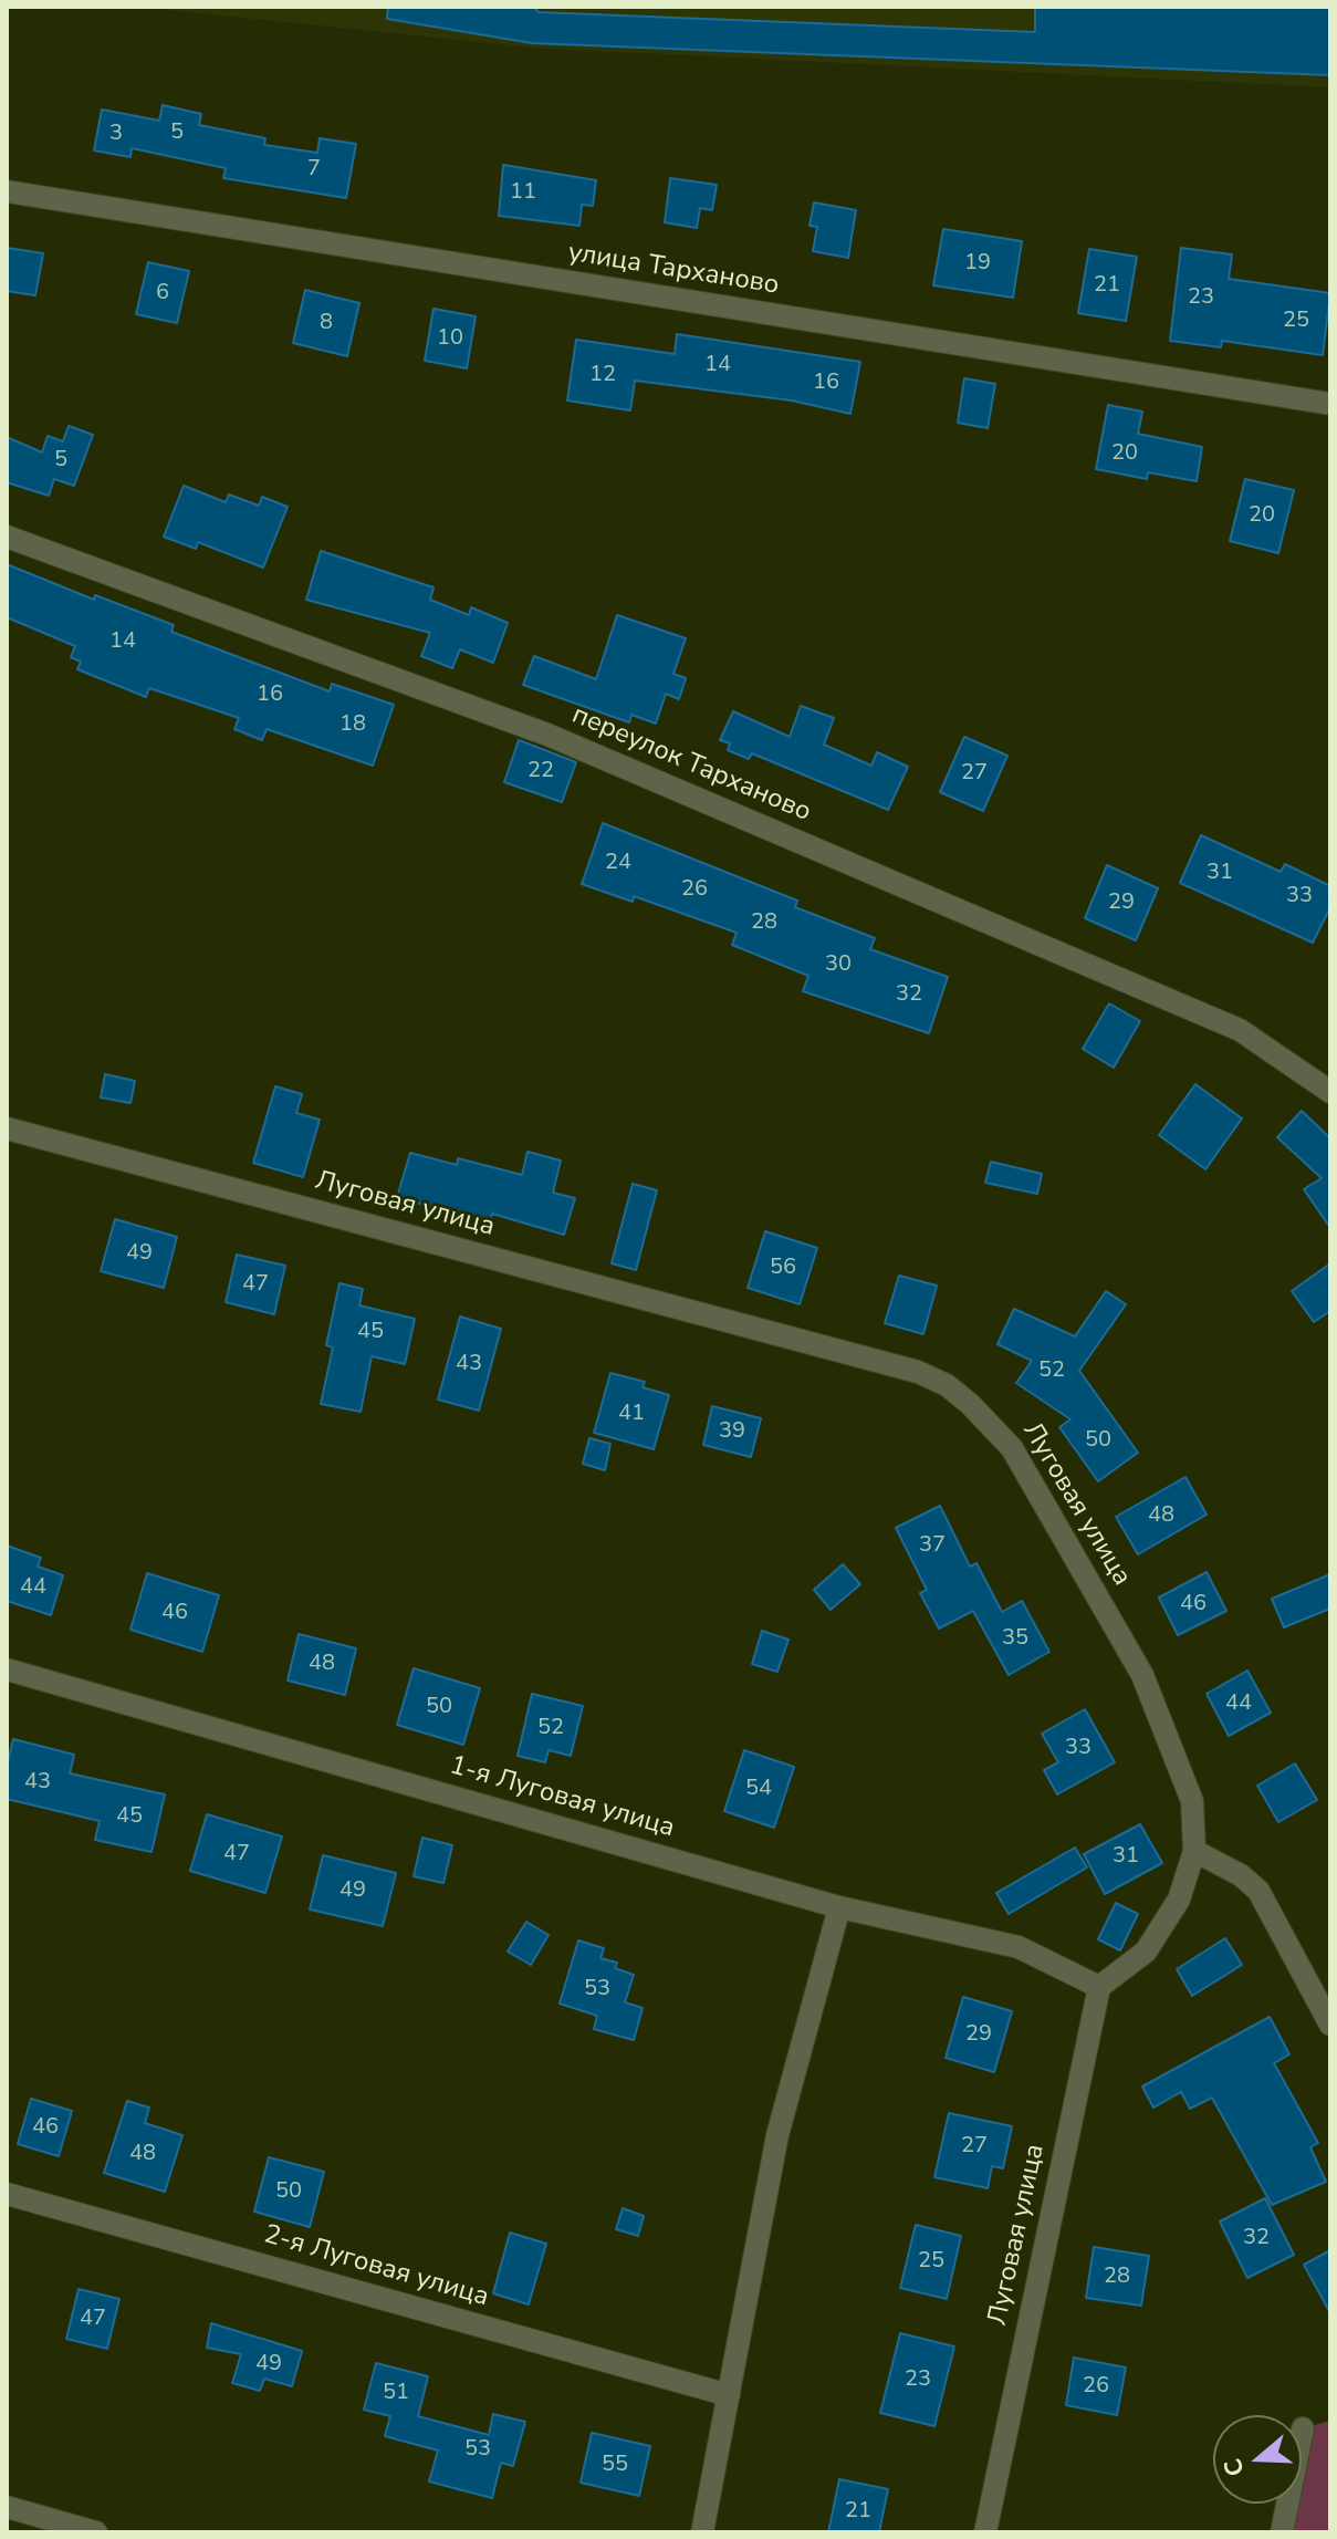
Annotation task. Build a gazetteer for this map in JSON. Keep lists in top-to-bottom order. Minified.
{"streets":{"street":["улица Тарханово","переулок Тарханово","Луговая улица","1-я Луговая улица","2-я Луговая улица"]},"crossings":[["Луговая улица","1-я Луговая улица"]],"house_numbers":["5","3","7","11","19","21","6","23","25","8","10","14","12","16","20","5","20","14","16","18","22","27","24","31","26","33","29","28","30","32","49","56","47","45","43","52","41","39","50","48","37","44","46","46","35","48","44","50","52","33","43","54","45","47","31","49","53","29","46","27","48","50","32","25","28","47","49","23","26","51","53","55","21"],"north":"left"}
